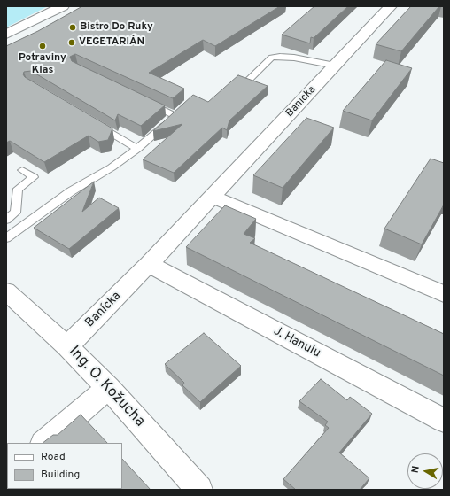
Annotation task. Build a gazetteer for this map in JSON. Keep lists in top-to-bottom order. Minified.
{"streets":{"street":["Banícka","J. Hanulu","Ing. O. Kožucha"]},"crossings":[["Banícka","J. Hanulu"],["Banícka","Ing. O. Kožucha"]],"places":["Bistro Do Ruky","VEGETARIÁN","Potraviny Klas"],"legend":["Road","Building"],"north":"left"}
